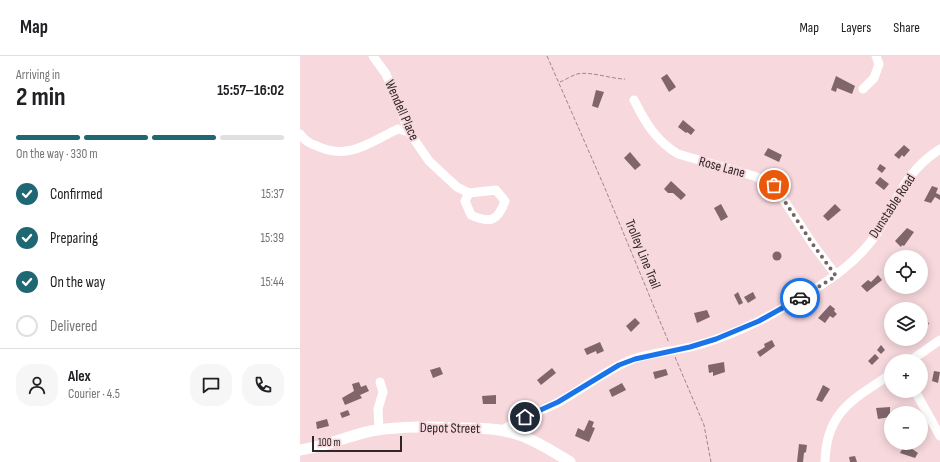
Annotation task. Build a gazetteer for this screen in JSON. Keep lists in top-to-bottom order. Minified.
{"streets":{"main road":["Depot Street"],"street":["Wendell Place","Rose Lane","Dunstable Road"],"path":["Trolley Line Trail"]},"crossings":[["Rose Lane","Dunstable Road"],["Dunstable Road","Trolley Line Trail"],["Dunstable Road","Depot Street"]],"scale_bar":"100 m","page":{"header":"Map","nav":["Map","Layers","Share"],"heading":["2 min","Arriving in","15:57–16:02"],"panel":["Alex","Courier · 4.5"],"bar":"On the way · 330 m","list":[["Confirmed","15:37"],["Preparing","15:39"],["On the way","15:44"],"Delivered"],"map_buttons":["+","−"],"scale":"100 m"}}
